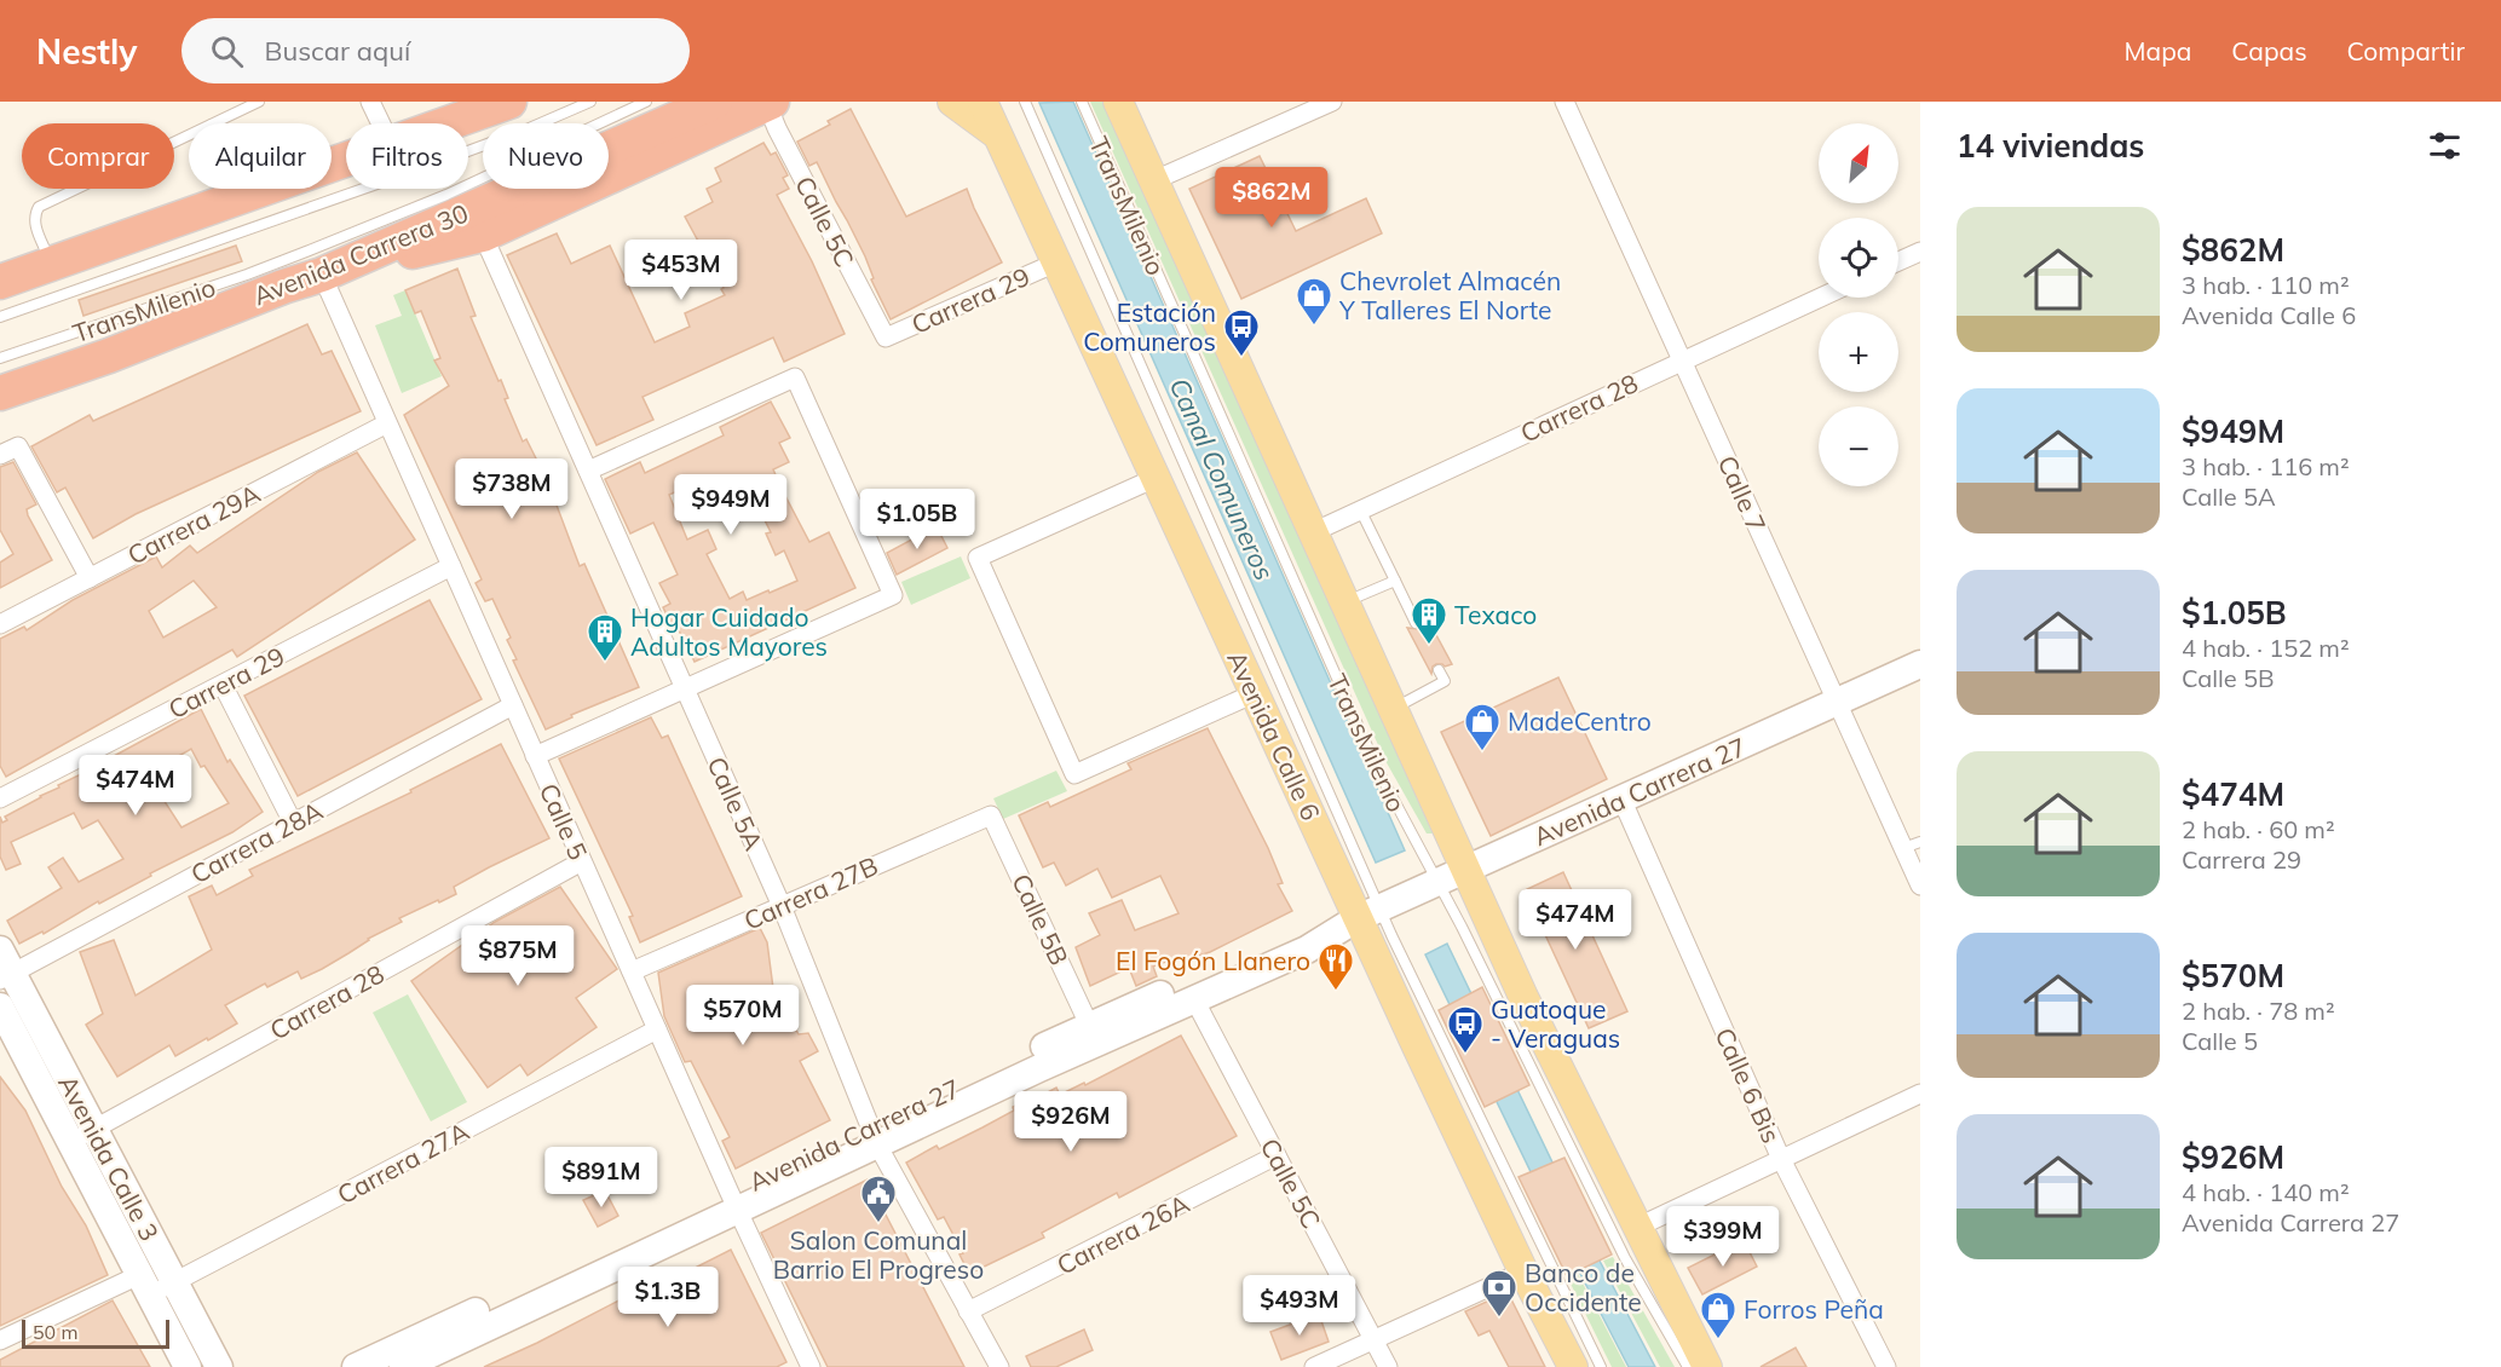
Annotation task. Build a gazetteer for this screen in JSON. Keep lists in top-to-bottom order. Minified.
{"streets":{"highway":["Avenida Carrera 30"],"main road":["Avenida Calle 6","Avenida Carrera 27","Avenida Calle 3"],"street":["Calle 5C","Carrera 29","Carrera 28","Calle 7","Carrera 29A","Calle 5A","Calle 5","Carrera 28A","Carrera 27B","Calle 5B","Calle 6 Bis","Carrera 27A","Carrera 26A"],"lane":["TransMilenio"]},"crossings":[["TransMilenio","Avenida Calle 6"],["TransMilenio","Avenida Carrera 27"],["Calle 5C","Carrera 29"],["Calle 5C","Avenida Carrera 27"],["Calle 5C","Carrera 26A"],["Avenida Carrera 30","Calle 5"],["Carrera 29","Avenida Calle 6"],["Carrera 29","Calle 5"],["Carrera 28","Calle 7"],["Carrera 28","Calle 5"],["Carrera 28","Avenida Calle 3"],["Calle 7","Avenida Carrera 27"],["Carrera 29A","Calle 5"],["Avenida Calle 6","Avenida Carrera 27"],["Avenida Carrera 27","Calle 5A"],["Avenida Carrera 27","Calle 5"],["Avenida Carrera 27","Calle 5B"],["Avenida Carrera 27","Calle 6 Bis"],["Calle 5A","Carrera 27B"],["Calle 5A","Carrera 26A"],["Calle 5","Carrera 28A"],["Calle 5","Carrera 27B"],["Calle 5","Carrera 27A"],["Carrera 28A","Avenida Calle 3"],["Carrera 27B","Calle 5B"],["Avenida Calle 3","Carrera 27A"]],"water":["Canal Comuneros"],"places":{"shop":["Chevrolet Almacén Y Talleres El Norte","MadeCentro","Forros Peña"],"bus stop":["Estación Comuneros","Guatoque - Veraguas"],"building":["Texaco","Hogar Cuidado Adultos Mayores"],"restaurant":["El Fogón Llanero"],"public building":["Salon Comunal Barrio El Progreso"],"bank":["Banco de Occidente"]},"scale_bar":"50 m","north":"top right","page":{"header":"Nestly","search":"Buscar aquí","nav":["Mapa","Capas","Compartir"],"heading":"14 viviendas","map_buttons":["+","−"],"chip":["Comprar","Alquilar","Filtros","Nuevo"],"price":["$862M","$453M","$738M","$949M","$1.05B","$474M","$474M","$875M","$570M","$926M","$891M","$399M","$1.3B","$493M"],"list":[{"name":"$862M","note":"3 hab. · 110 m² · Avenida Calle 6"},{"name":"$949M","note":"3 hab. · 116 m² · Calle 5A"},{"name":"$1.05B","note":"4 hab. · 152 m² · Calle 5B"},{"name":"$474M","note":"2 hab. · 60 m² · Carrera 29"},{"name":"$570M","note":"2 hab. · 78 m² · Calle 5"},{"name":"$926M","note":"4 hab. · 140 m² · Avenida Carrera 27"}],"scale":"50 m"}}
